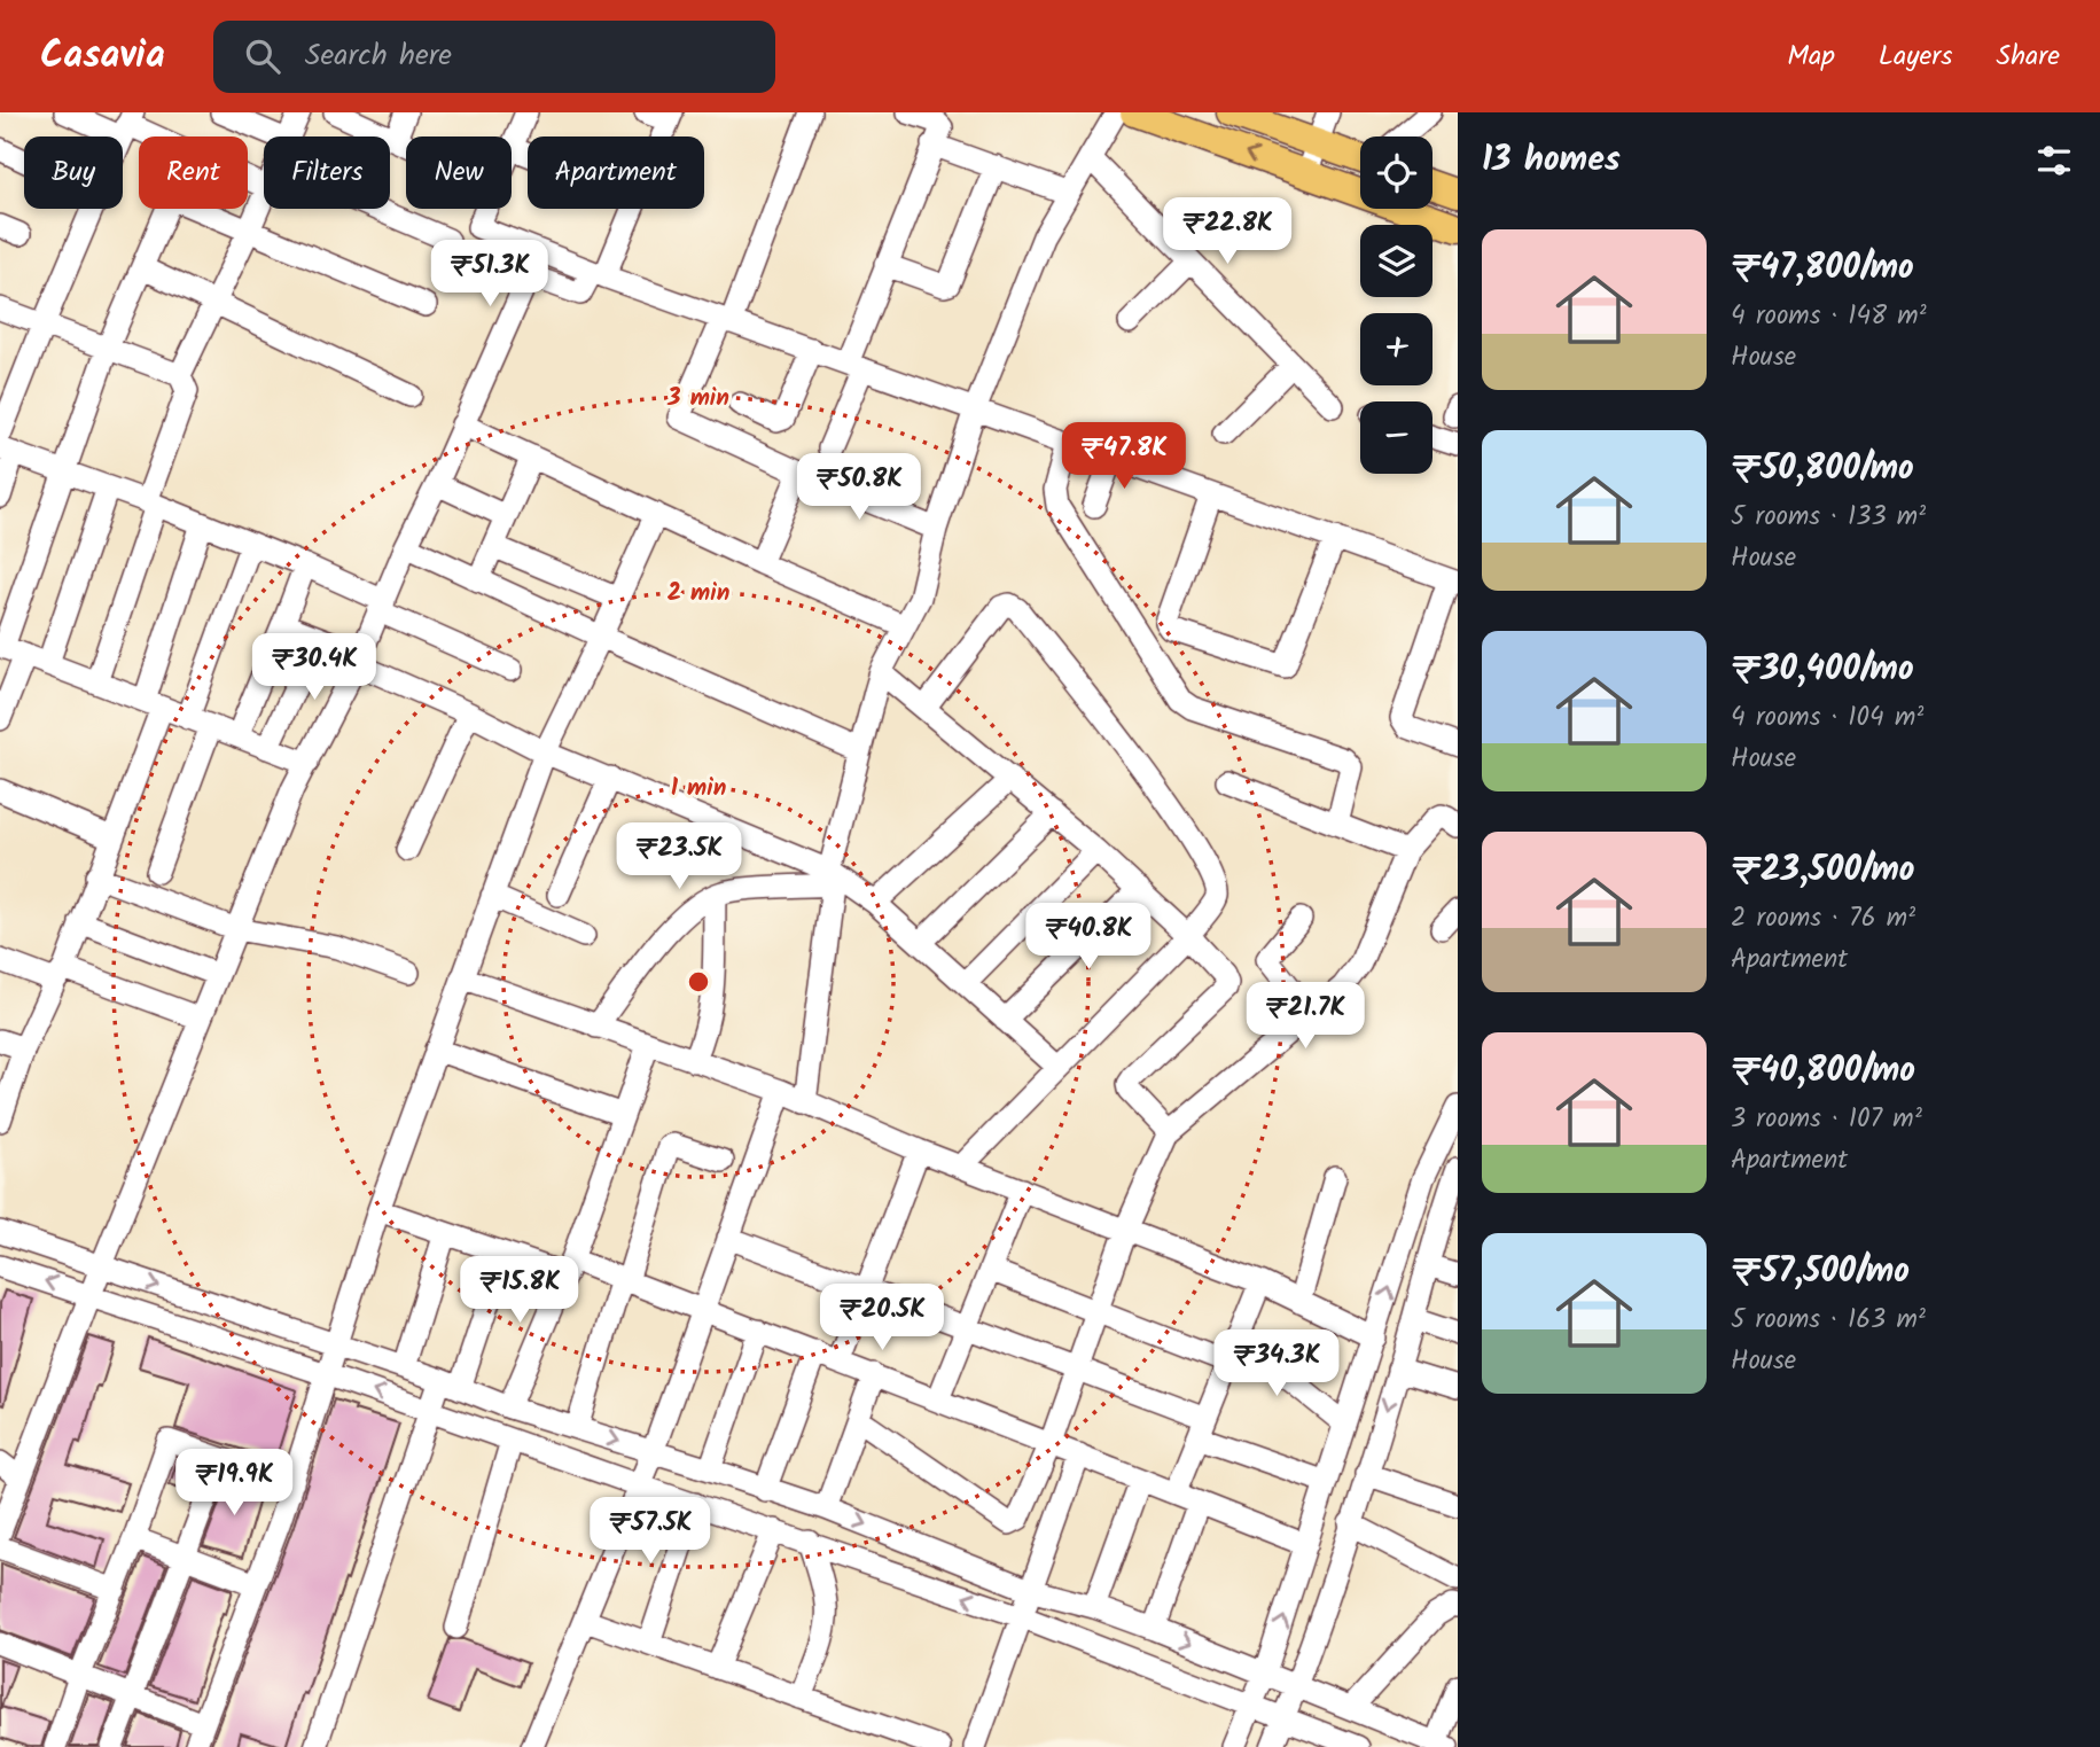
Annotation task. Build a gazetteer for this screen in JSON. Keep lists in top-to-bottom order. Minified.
{"page":{"header":"Casavia","search":"Search here","nav":["Map","Layers","Share"],"heading":"13 homes","map_buttons":["+","−"],"chip":["Buy","Rent","Filters","New","Apartment"],"price":["₹22.8K","₹51.3K","₹47.8K","₹50.8K","₹30.4K","₹23.5K","₹40.8K","₹21.7K","₹15.8K","₹20.5K","₹34.3K","₹19.9K","₹57.5K"],"list":[{"name":"₹47,800/mo","note":"4 rooms · 148 m² · House"},{"name":"₹50,800/mo","note":"5 rooms · 133 m² · House"},{"name":"₹30,400/mo","note":"4 rooms · 104 m² · House"},{"name":"₹23,500/mo","note":"2 rooms · 76 m² · Apartment"},{"name":"₹40,800/mo","note":"3 rooms · 107 m² · Apartment"},{"name":"₹57,500/mo","note":"5 rooms · 163 m² · House"}]},"rings":["3 min","2 min","1 min"]}
